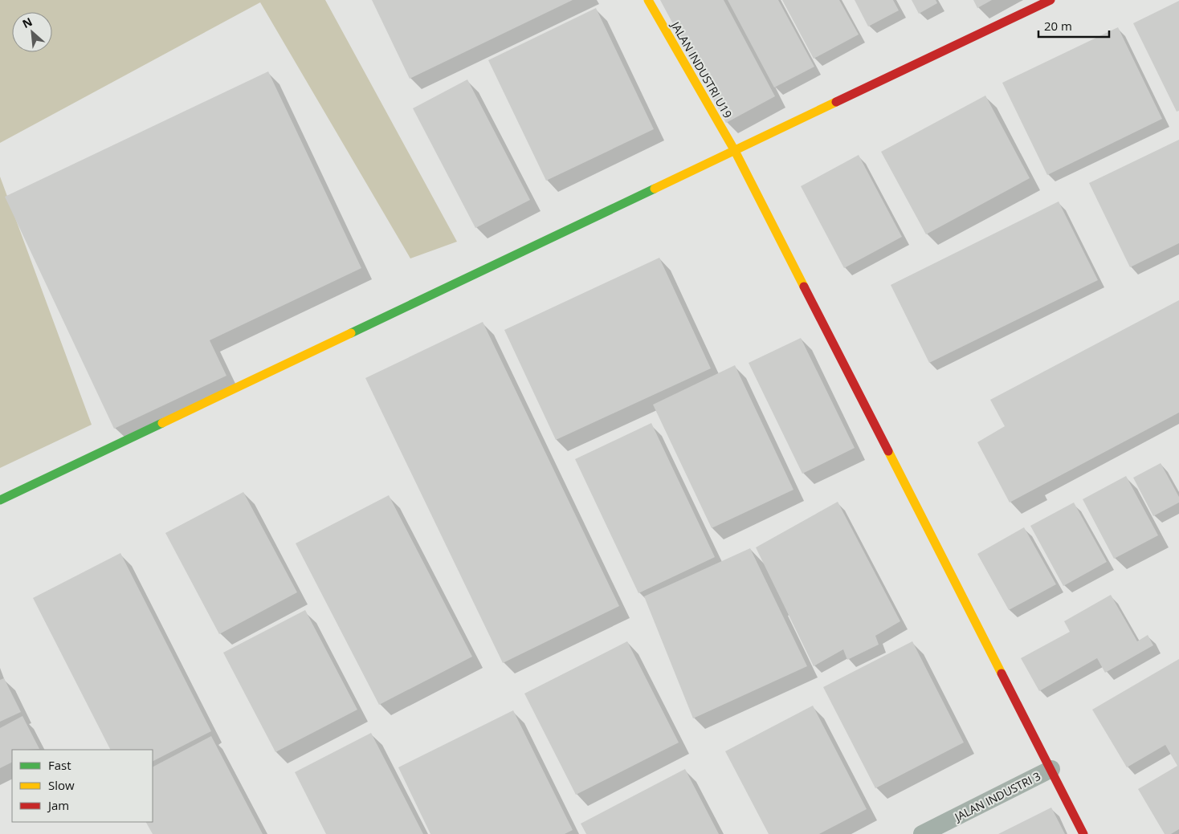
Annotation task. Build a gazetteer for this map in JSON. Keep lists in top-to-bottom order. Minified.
{"streets":{"street":["JALAN INDUSTRI U19","JALAN INDUSTRI 3"]},"crossings":[["JALAN INDUSTRI U19","JALAN INDUSTRI 3"]],"legend":["Fast","Slow","Jam"],"scale_bar":"20 m","north":"top left"}
